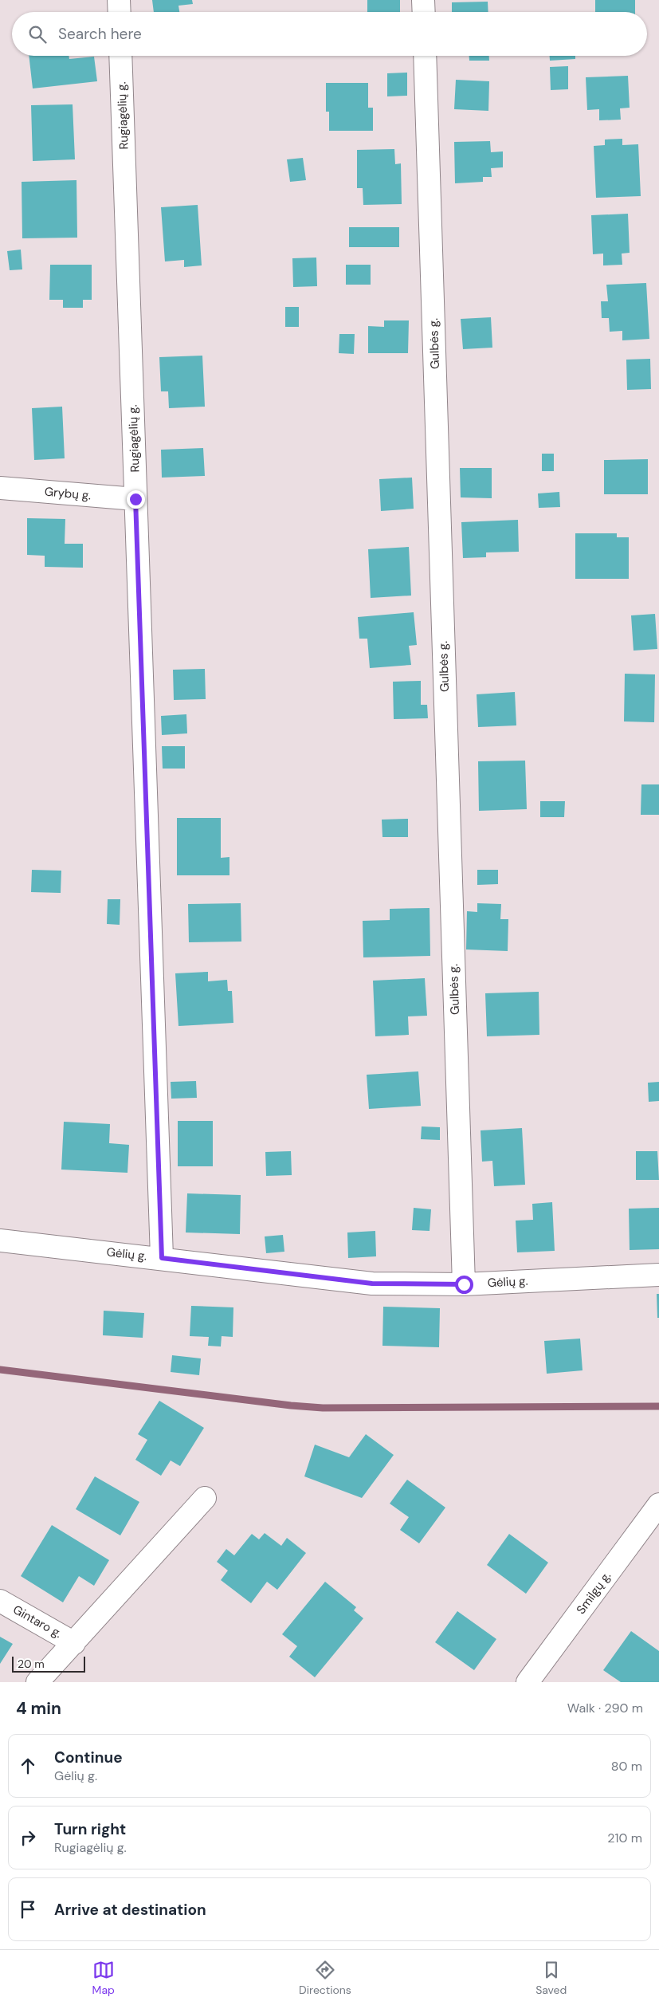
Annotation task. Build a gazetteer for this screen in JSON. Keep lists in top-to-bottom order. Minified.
{"streets":{"street":["Rugiagėlių g.","Gulbės g.","Grybų g.","Gėlių g.","Smilgų g.","Gintaro g."]},"crossings":[["Rugiagėlių g.","Grybų g."],["Rugiagėlių g.","Gėlių g."],["Gulbės g.","Gėlių g."]],"scale_bar":"20 m","page":{"search":"Search here","scale":"20 m","heading":["4 min","Walk · 290 m"],"list":[["Continue","Gėlių g.","80 m"],["Turn right","Rugiagėlių g.","210 m"],"Arrive at destination"],"nav":["Map","Directions","Saved"]}}
